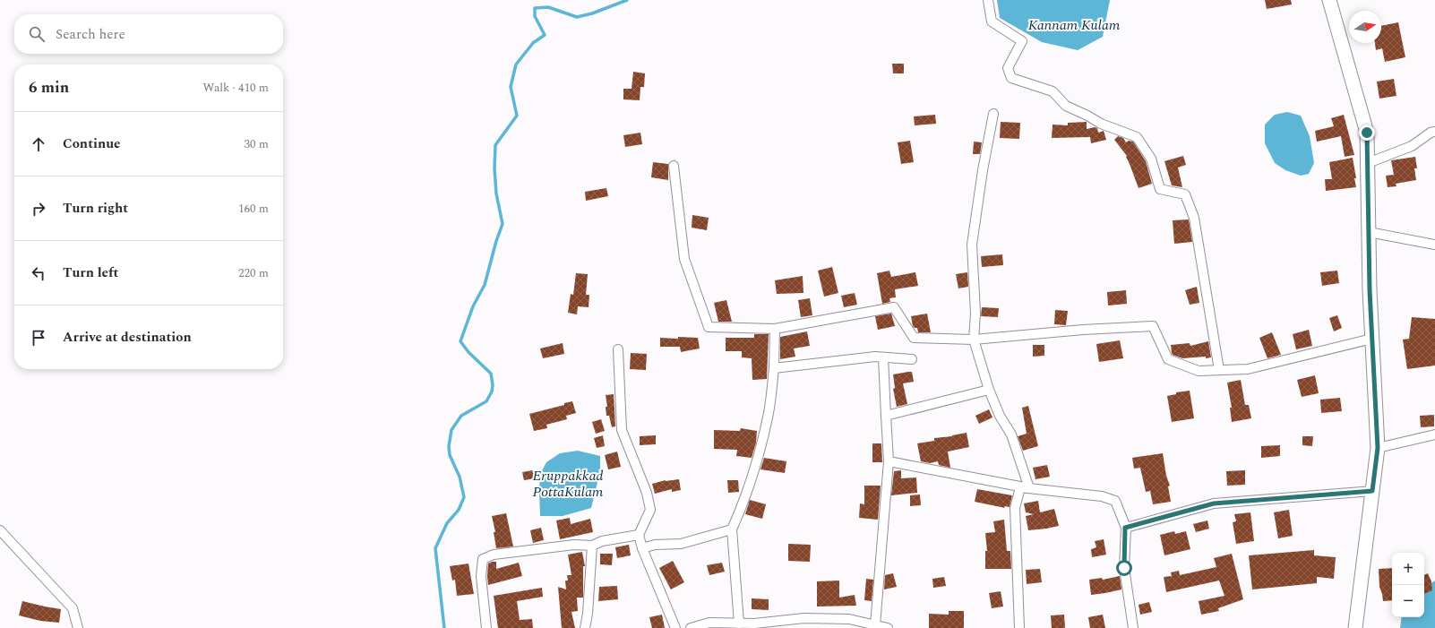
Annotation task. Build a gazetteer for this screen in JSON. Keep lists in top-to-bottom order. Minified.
{"water":["Kannam Kulam","Eruppakkad PottaKulam"],"north":"right","page":{"search":"Search here","heading":["6 min","Walk · 410 m"],"list":[["Continue","30 m"],["Turn right","160 m"],["Turn left","220 m"],"Arrive at destination"],"map_buttons":["+","−"]}}
